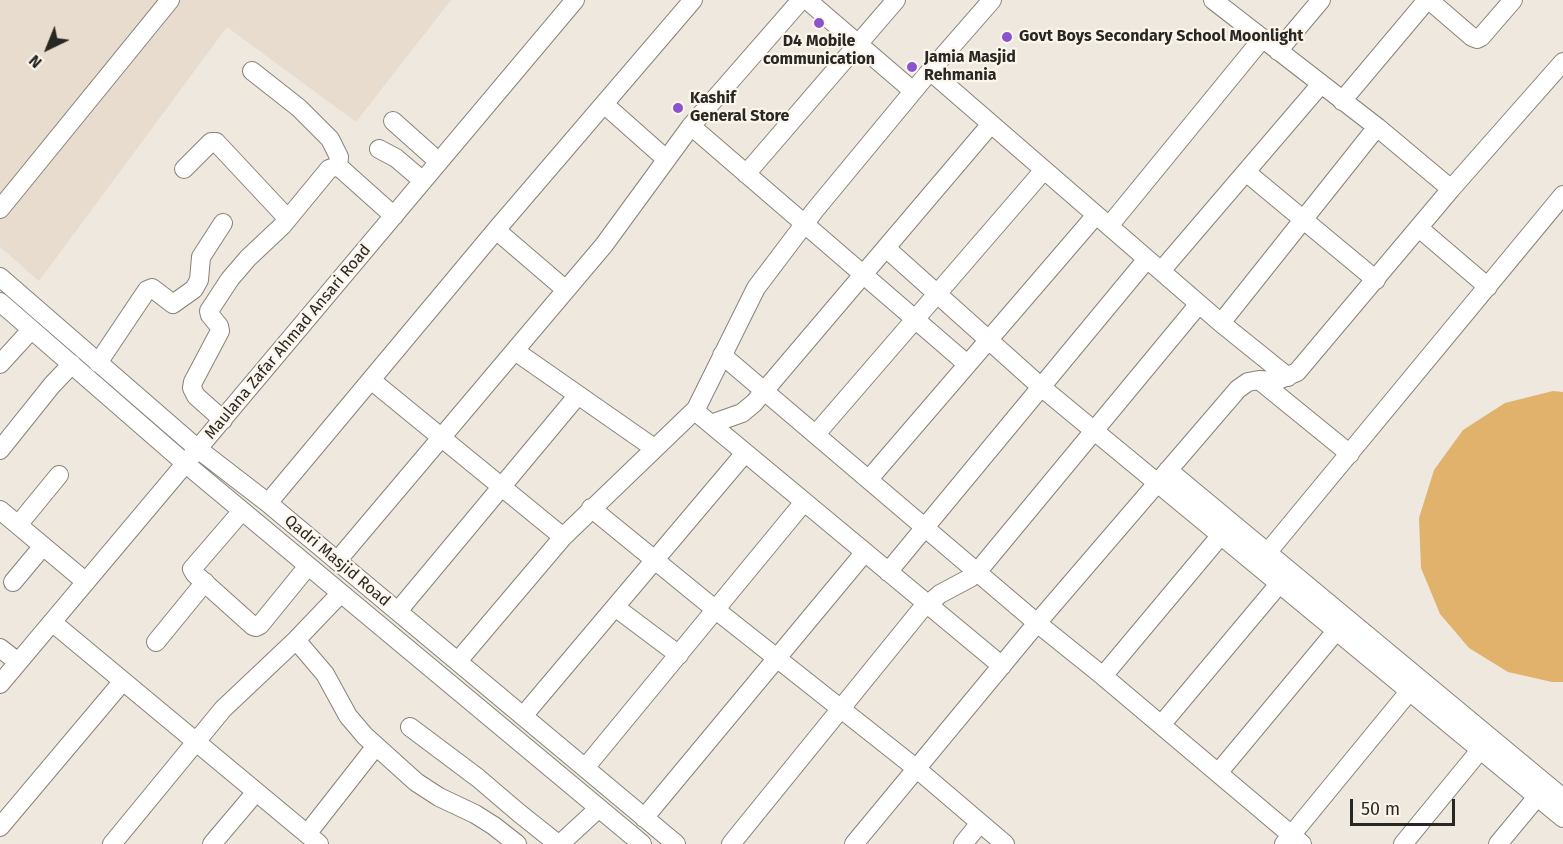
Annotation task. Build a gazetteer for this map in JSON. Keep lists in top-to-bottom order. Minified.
{"streets":{"street":["Maulana Zafar Ahmad Ansari Road","Qadri Masjid Road"]},"crossings":[["Maulana Zafar Ahmad Ansari Road","Qadri Masjid Road"]],"places":["D4 Mobile communication","Govt Boys Secondary School Moonlight","Jamia Masjid Rehmania","Kashif General Store"],"scale_bar":"50 m","north":"bottom left"}
